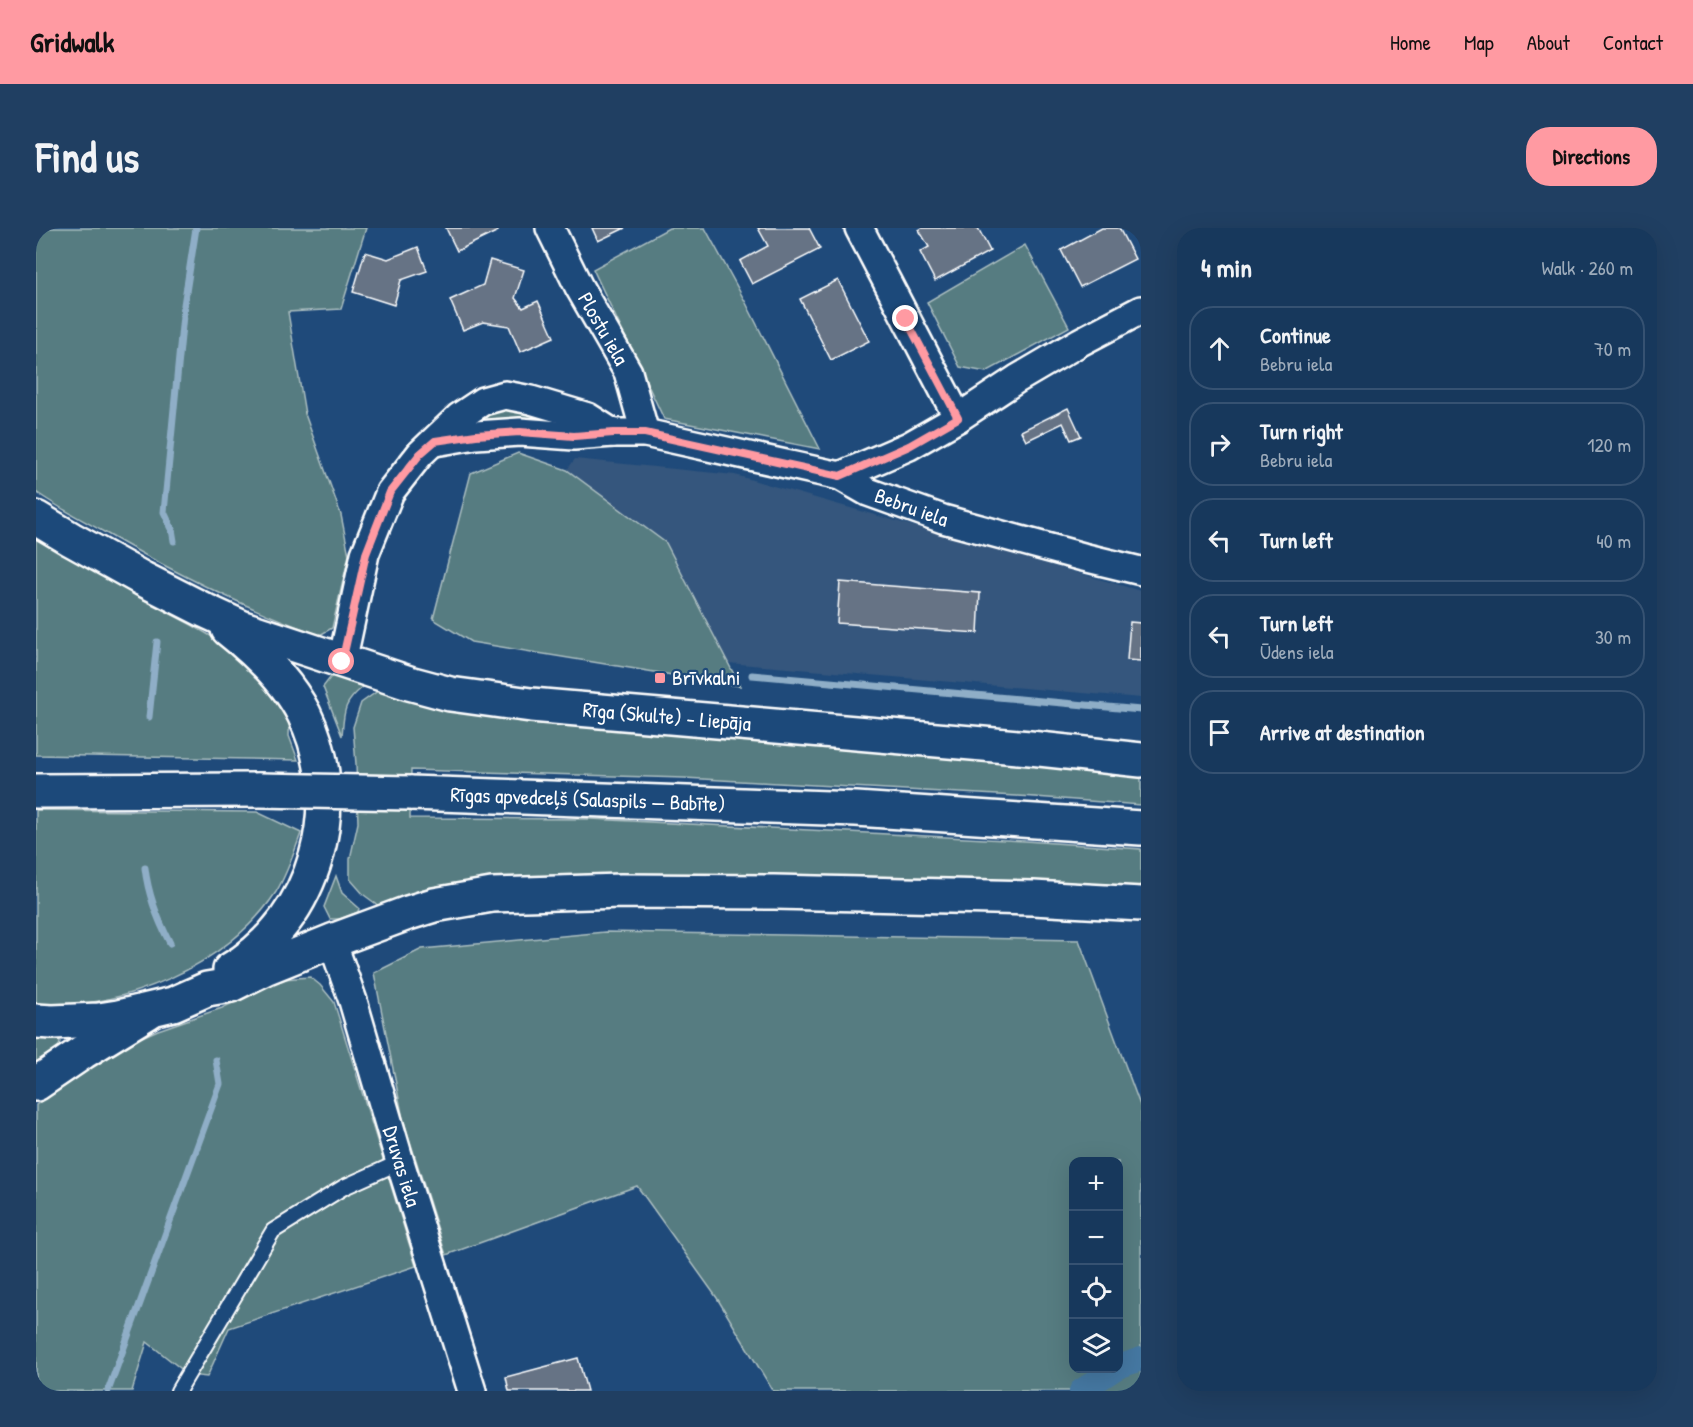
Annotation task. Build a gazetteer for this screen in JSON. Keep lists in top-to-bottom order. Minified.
{"streets":{"main road":["Rīga (Skulte) - Liepāja","Rīgas apvedceļš (Salaspils — Babīte)"],"street":["Plostu iela","Bebru iela","Druvas iela"]},"crossings":[["Plostu iela","Bebru iela"],["Rīga (Skulte) - Liepāja","Druvas iela"]],"places":{"transit":["Brīvkalni"]},"page":{"header":"Gridwalk","nav":["Home","Map","About","Contact"],"buttons":"Directions","title":"Find us","heading":["4 min","Walk · 260 m"],"list":[["Continue","Bebru iela","70 m"],["Turn right","Bebru iela","120 m"],["Turn left","40 m"],["Turn left","Ūdens iela","30 m"],"Arrive at destination"],"map_buttons":["+","−"]}}
